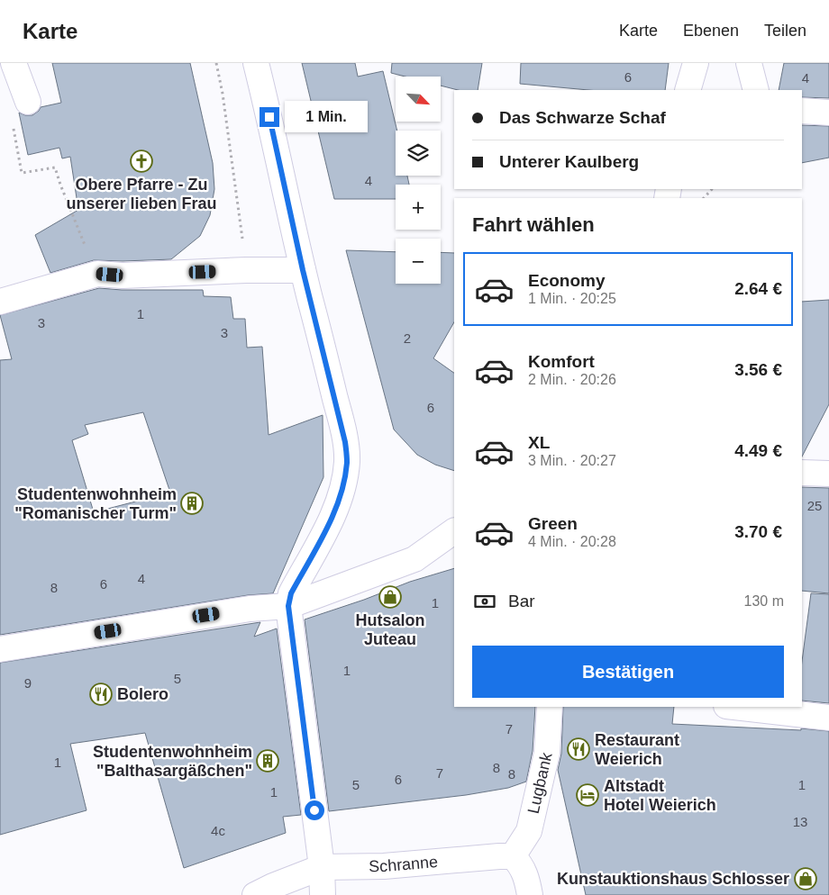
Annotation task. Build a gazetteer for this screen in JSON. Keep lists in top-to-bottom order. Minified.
{"streets":{"street":["Lugbank","Schranne"]},"crossings":[["Lugbank","Schranne"]],"places":{"church":["Obere Pfarre - Zu unserer lieben Frau"],"building":["Studentenwohnheim \"Romanischer Turm\"","Studentenwohnheim \"Balthasargäßchen\""],"shop":["Hutsalon Juteau","Kunstauktionshaus Schlosser"],"restaurant":["Bolero","Restaurant Weierich"],"hotel":["Altstadt Hotel Weierich"]},"house_numbers":["6","4","4","1","3","3","2","6","25","4","6","8","1","1","5","9","7","1","8","7","8","6","5","1","1","13","4c"],"north":"bottom right","page":{"header":"Karte","nav":["Karte","Ebenen","Teilen"],"map_buttons":["+","−"],"banner":["Das Schwarze Schaf","Unterer Kaulberg"],"bubble":"1 Min.","heading":"Fahrt wählen","list":[{"name":"Economy","note":"1 Min. · 20:25","value":"2.64 €"},{"name":"Komfort","note":"2 Min. · 20:26","value":"3.56 €"},{"name":"XL","note":"3 Min. · 20:27","value":"4.49 €"},{"name":"Green","note":"4 Min. · 20:28","value":"3.70 €"}],"pay":["Bar","130 m"],"buttons":"Bestätigen"}}
